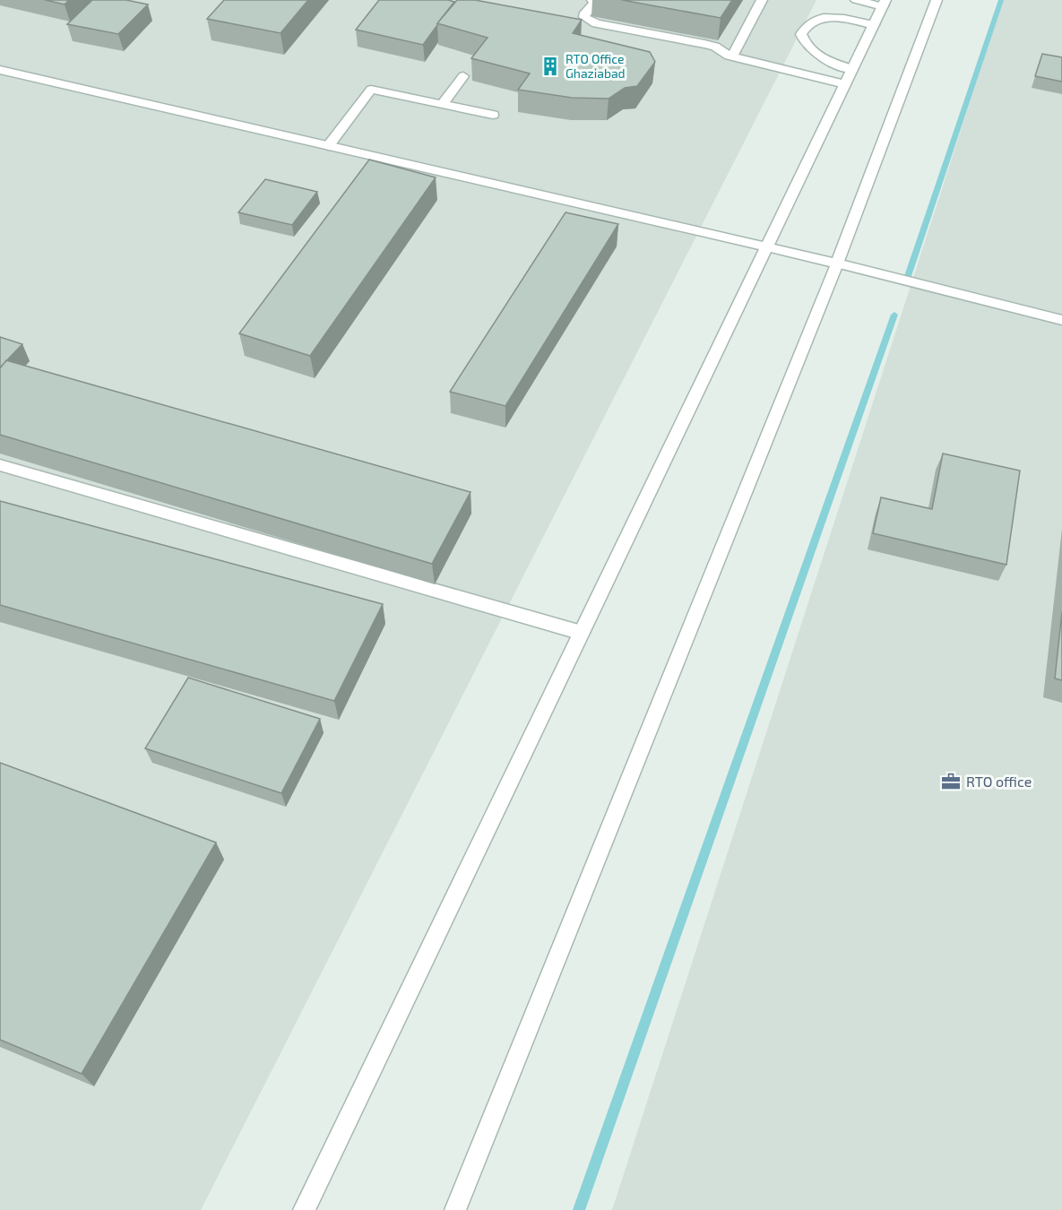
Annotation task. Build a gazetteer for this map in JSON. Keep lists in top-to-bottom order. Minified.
{"places":{"building":["RTO Office Ghaziabad"],"office":["RTO office"]}}
